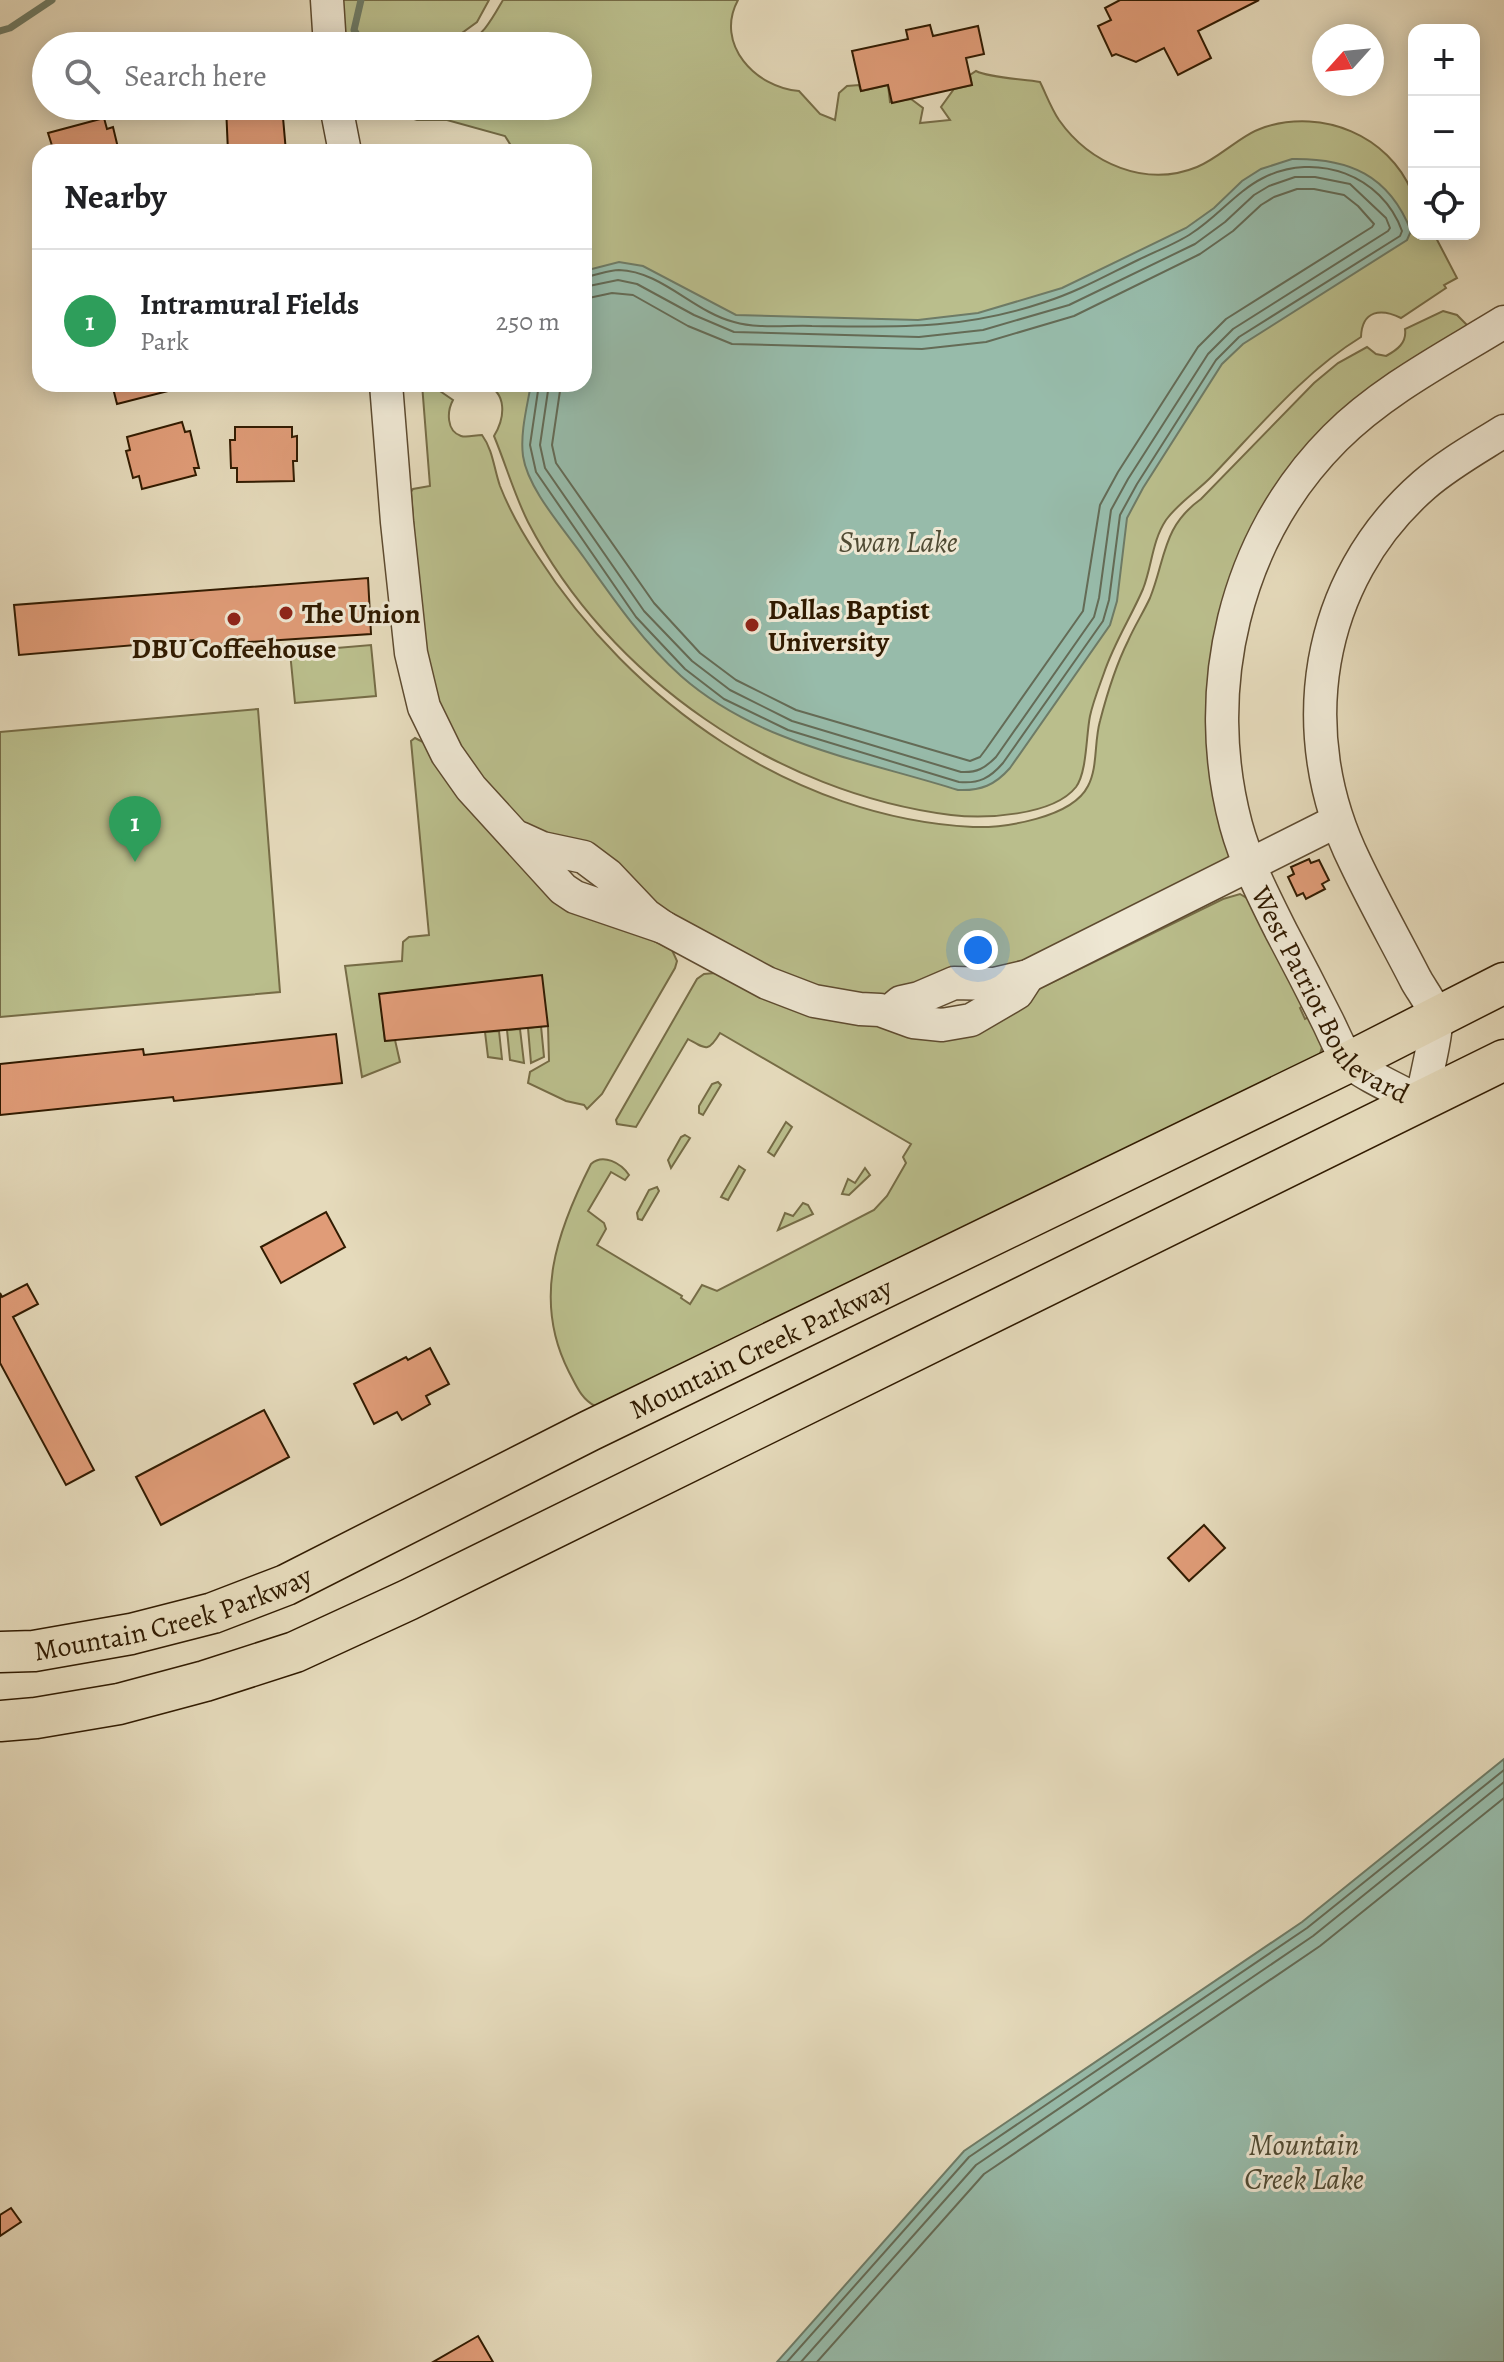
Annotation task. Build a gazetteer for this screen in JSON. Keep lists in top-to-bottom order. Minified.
{"streets":{"main road":["Mountain Creek Parkway"],"street":["West Patriot Boulevard"]},"crossings":[["West Patriot Boulevard","Mountain Creek Parkway"]],"water":["Swan Lake","Mountain Creek Lake"],"places":["The Union","DBU Coffeehouse","Dallas Baptist University"],"north":"bottom left","page":{"map_buttons":["+","−"],"search":"Search here","heading":"Nearby","list":[{"mark":"1","name":"Intramural Fields","note":"Park","value":"250 m"}],"pins":"1"}}
